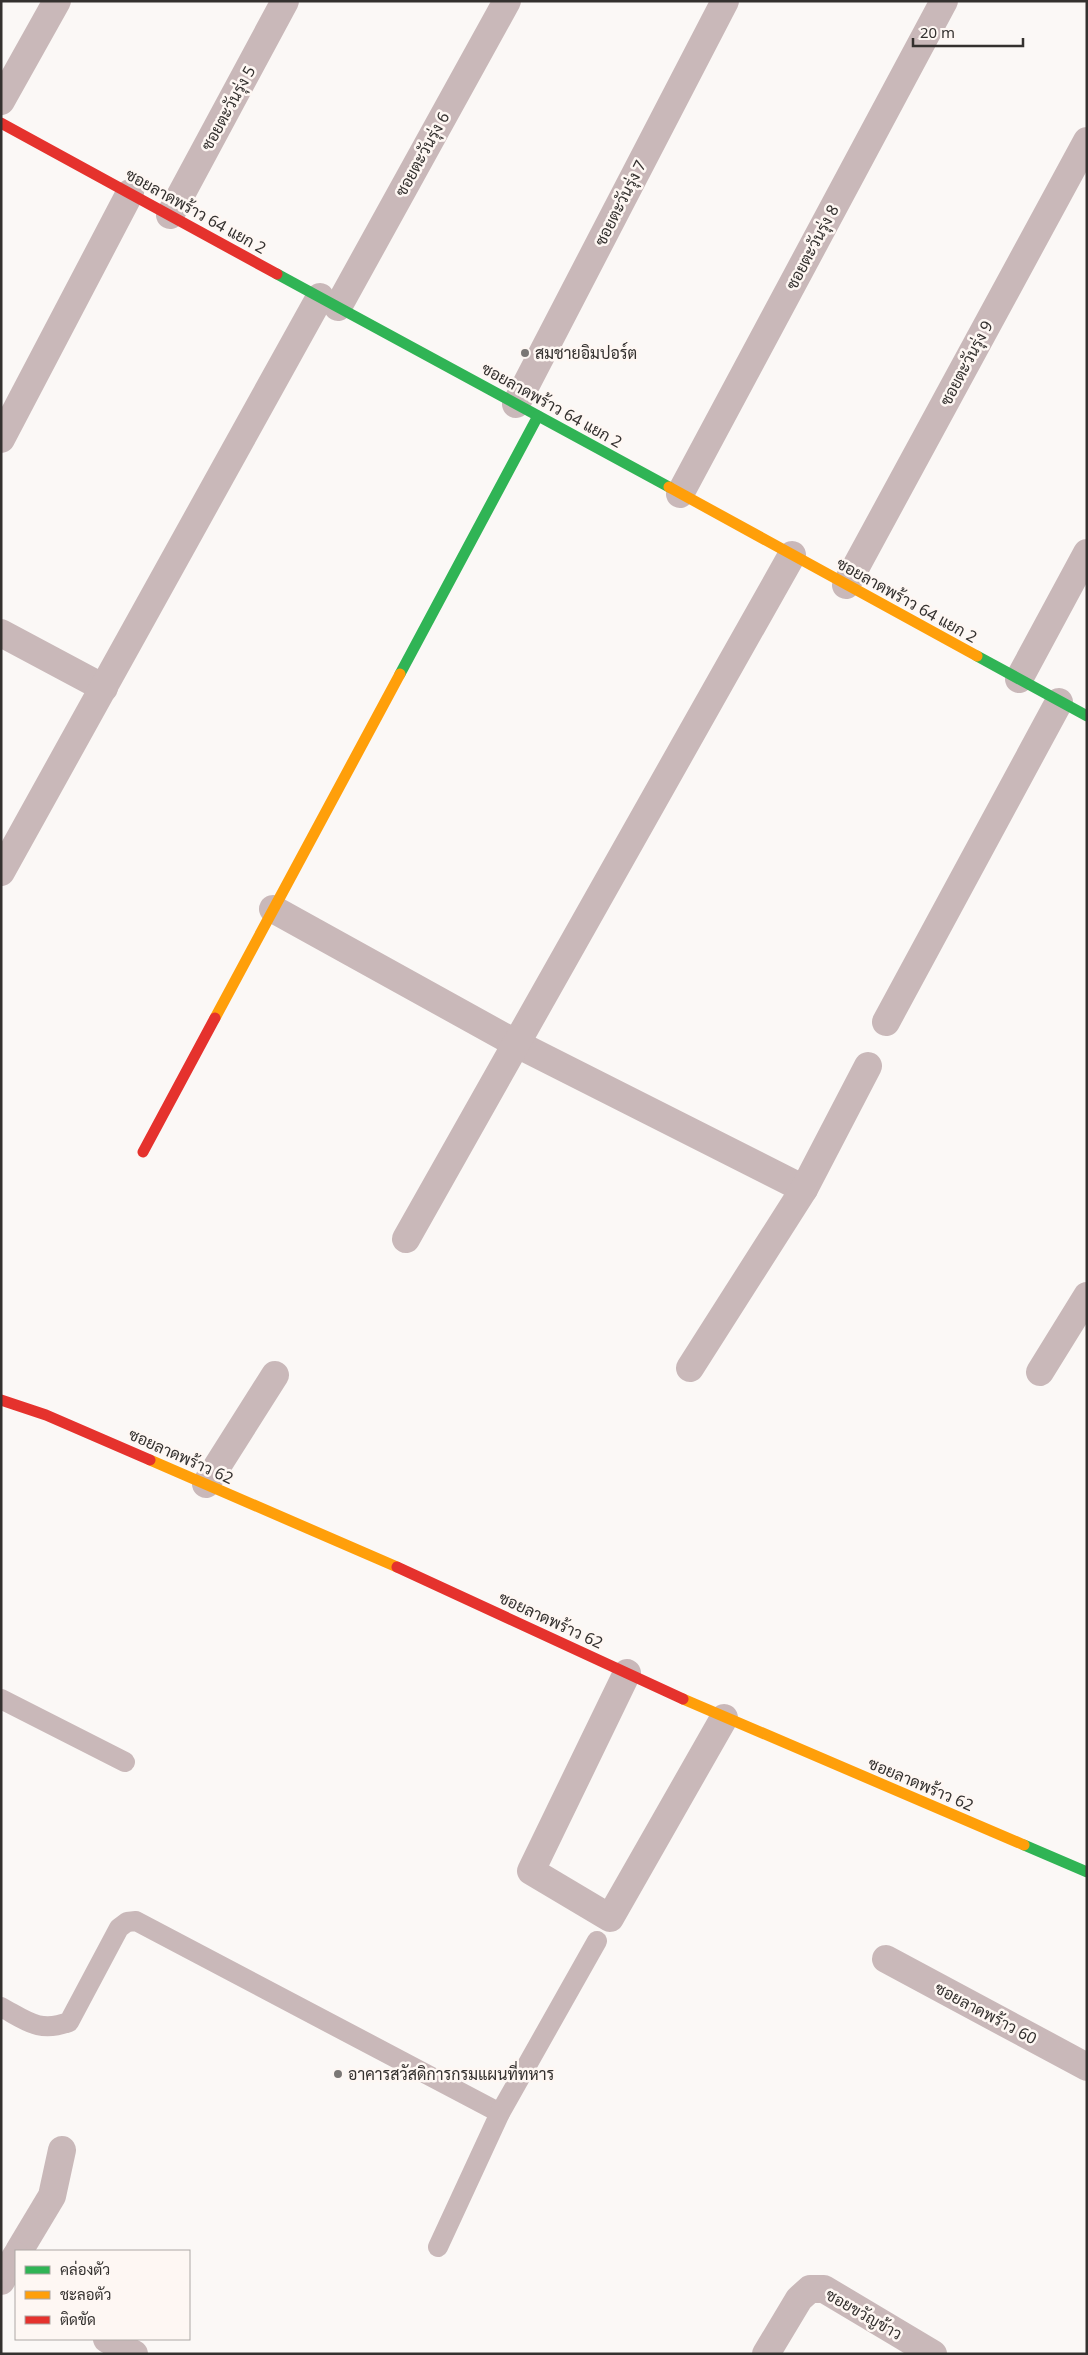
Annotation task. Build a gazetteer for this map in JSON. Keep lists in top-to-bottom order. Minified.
{"streets":{"street":["ซอยตะวันรุ่ง 5","ซอยตะวันรุ่ง 6","ซอยตะวันรุ่ง 7","ซอยลาดพร้าว 64 แยก 2","ซอยตะวันรุ่ง 8","ซอยตะวันรุ่ง 9","ซอยลาดพร้าว 62","ซอยลาดพร้าว 60","ซอยขวัญข้าว"]},"crossings":[["ซอยตะวันรุ่ง 5","ซอยลาดพร้าว 64 แยก 2"],["ซอยตะวันรุ่ง 6","ซอยลาดพร้าว 64 แยก 2"],["ซอยตะวันรุ่ง 7","ซอยลาดพร้าว 64 แยก 2"],["ซอยลาดพร้าว 64 แยก 2","ซอยตะวันรุ่ง 8"],["ซอยลาดพร้าว 64 แยก 2","ซอยตะวันรุ่ง 9"]],"places":["สมชายอิมปอร์ต","อาคารสวัสดิการกรมแผนที่ทหาร"],"legend":["คล่องตัว","ชะลอตัว","ติดขัด"],"scale_bar":"20 m"}
